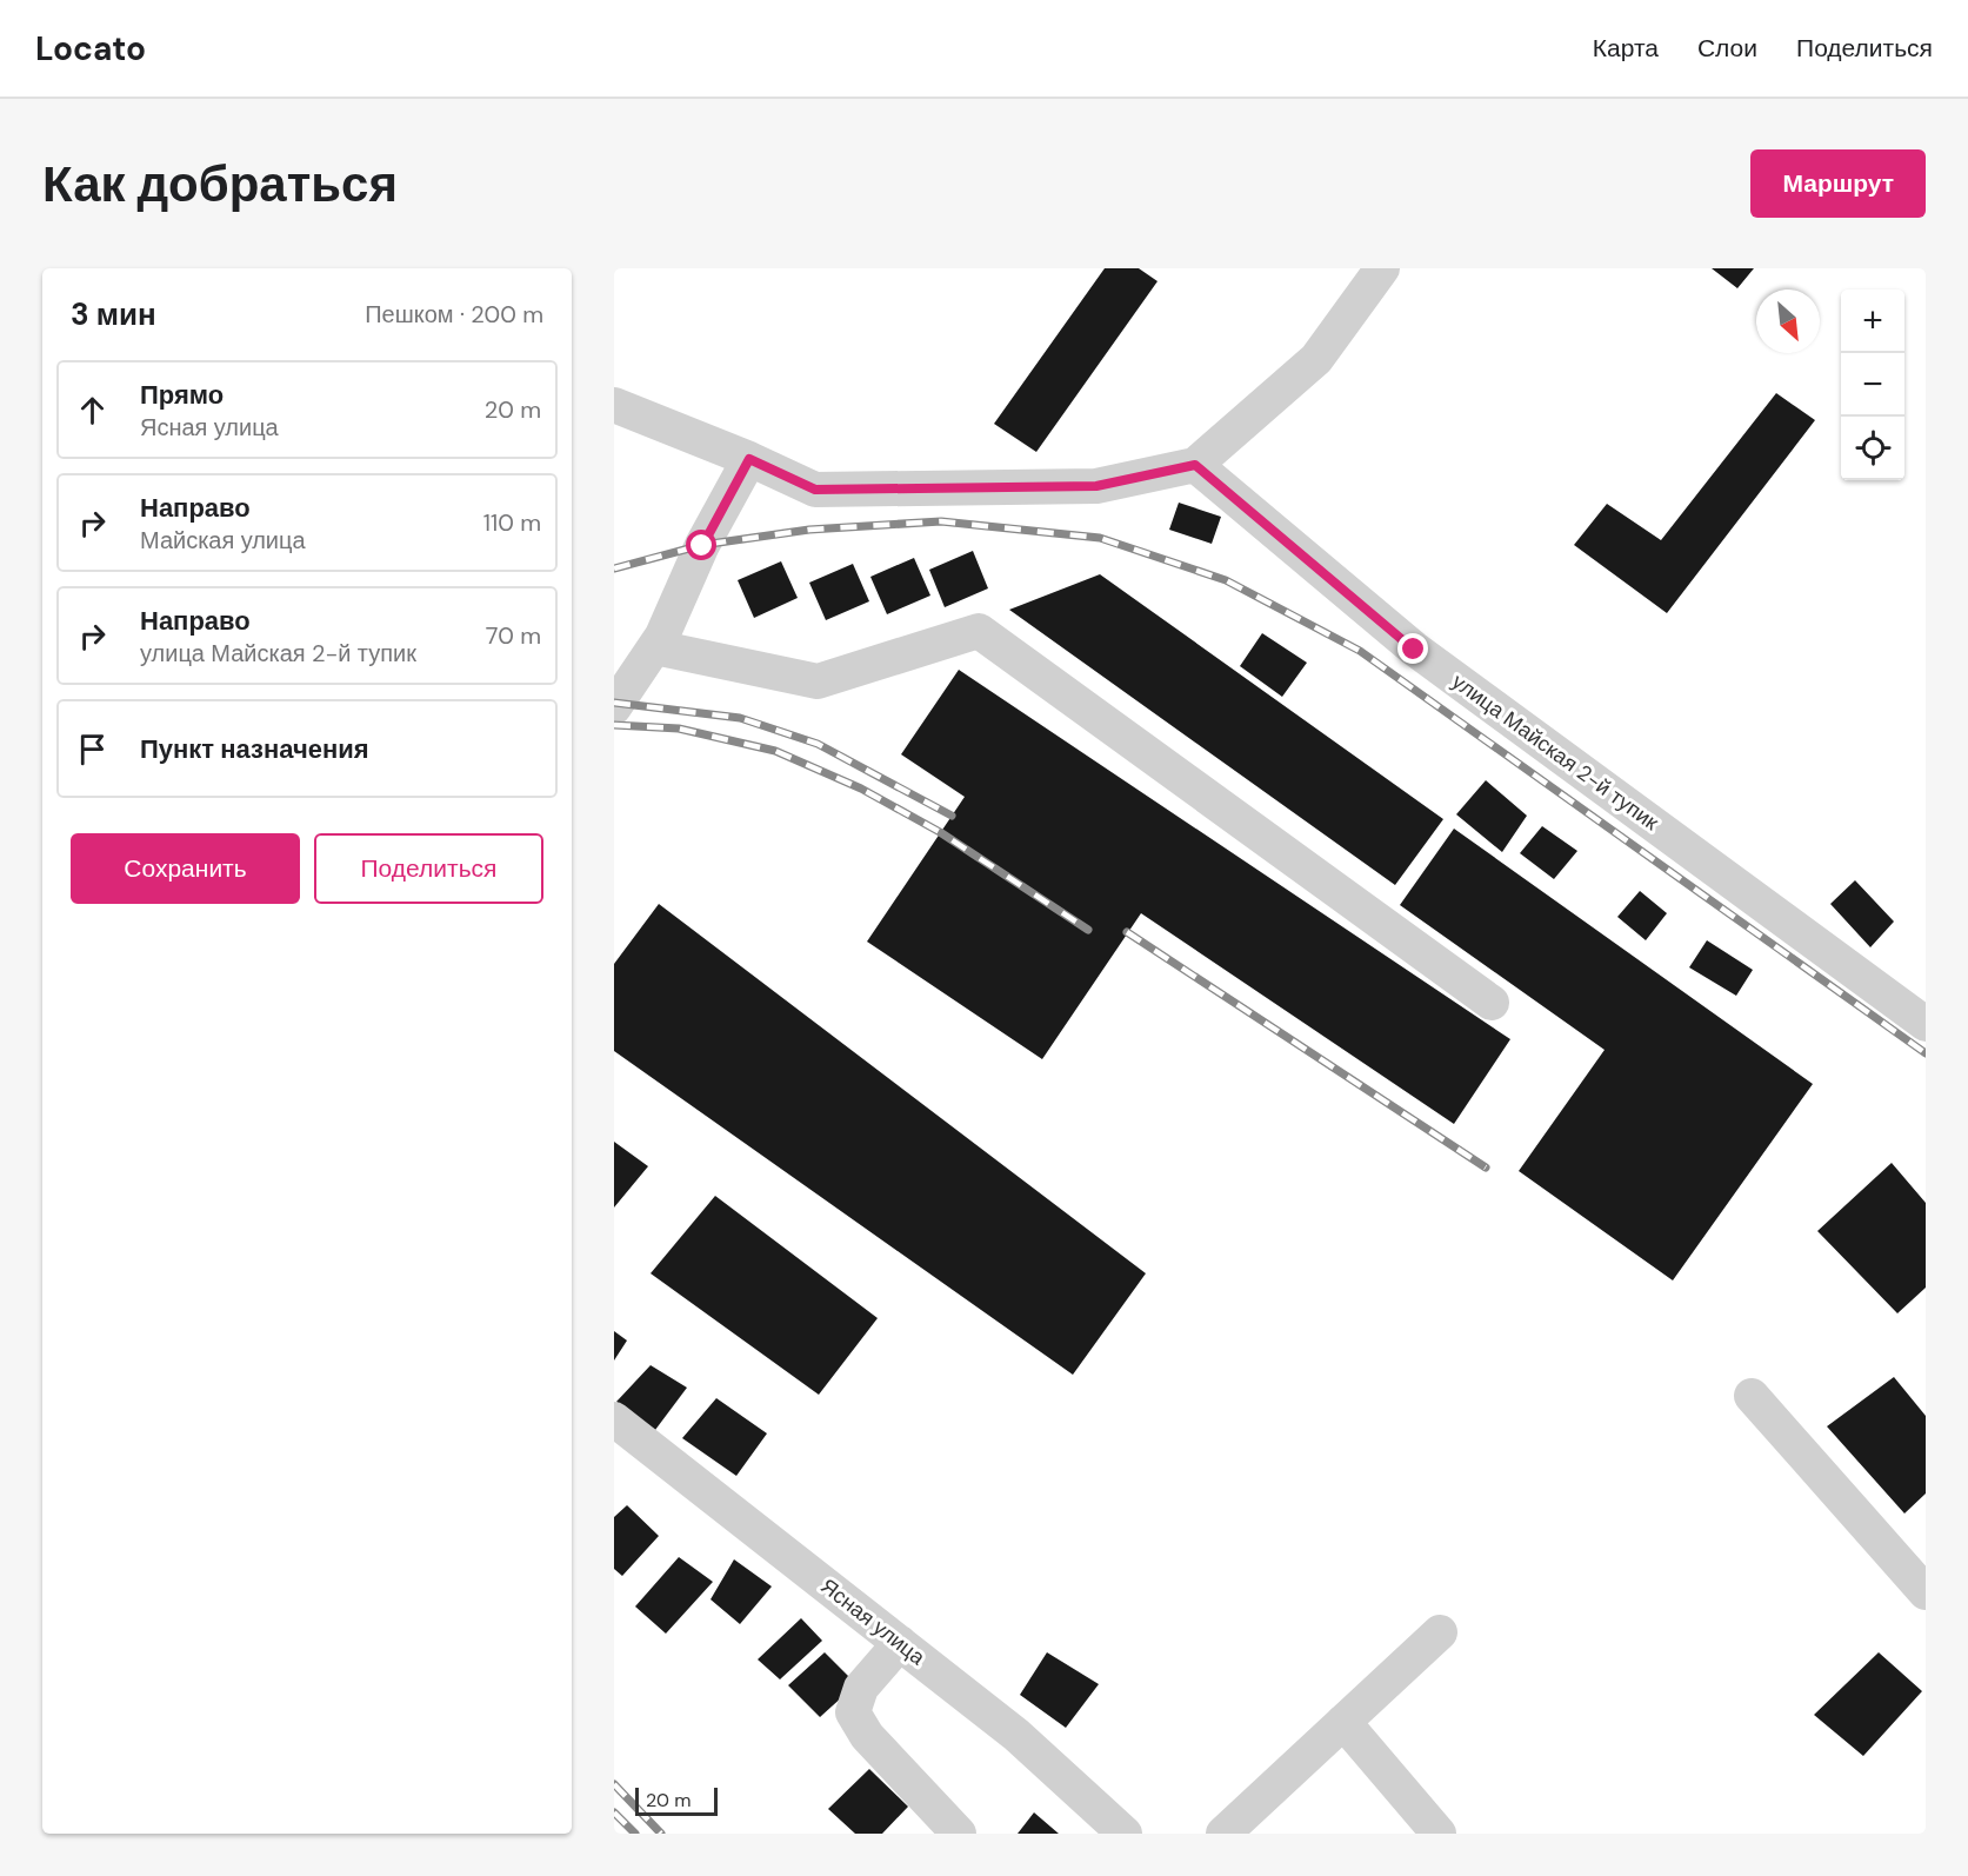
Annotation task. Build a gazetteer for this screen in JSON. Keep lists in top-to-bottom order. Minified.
{"streets":{"street":["улица Майская 2-й тупик","Ясная улица"]},"scale_bar":"20 m","north":"bottom right","page":{"header":"Locato","nav":["Карта","Слои","Поделиться"],"buttons":["Маршрут",["Сохранить","Поделиться"]],"title":"Как добраться","heading":["3 мин","Пешком · 200 m"],"map_buttons":["+","−"],"list":[["Прямо","Ясная улица","20 m"],["Направо","Майская улица","110 m"],["Направо","улица Майская 2-й тупик","70 m"],"Пункт назначения"],"scale":"20 m"}}
